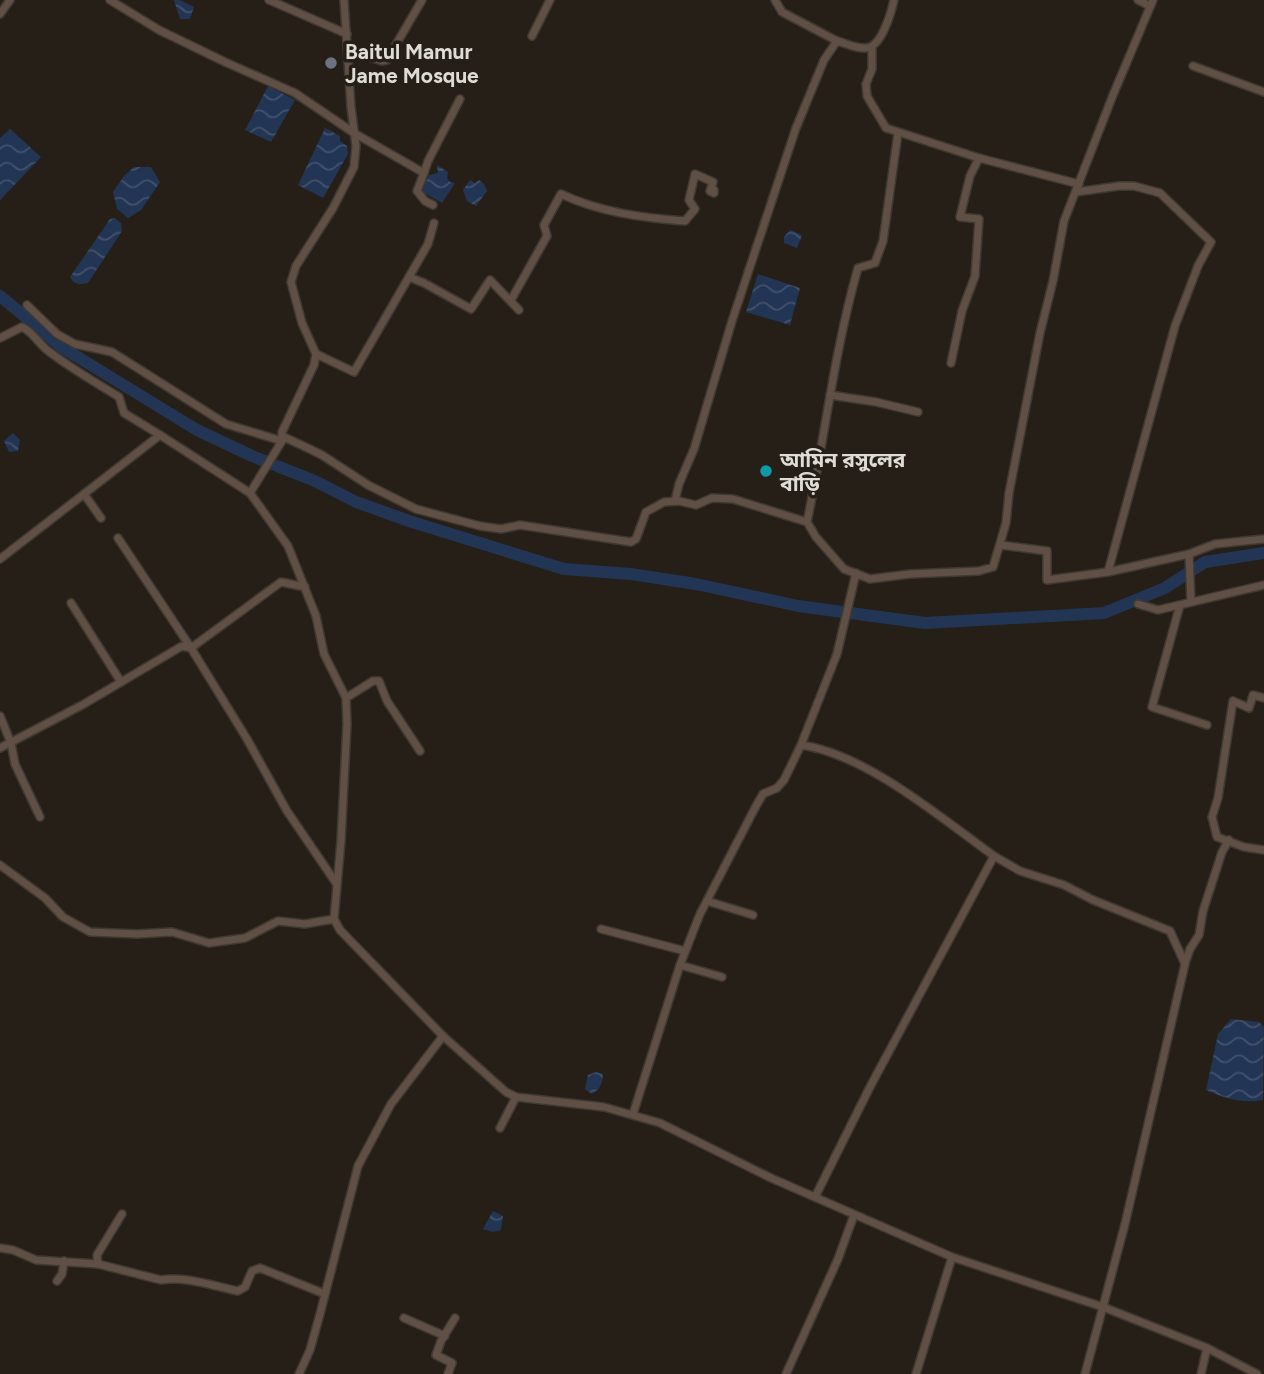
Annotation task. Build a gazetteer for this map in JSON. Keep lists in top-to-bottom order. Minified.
{"places":["Baitul Mamur Jame Mosque","আমিন রসুলের বাড়ি"]}
